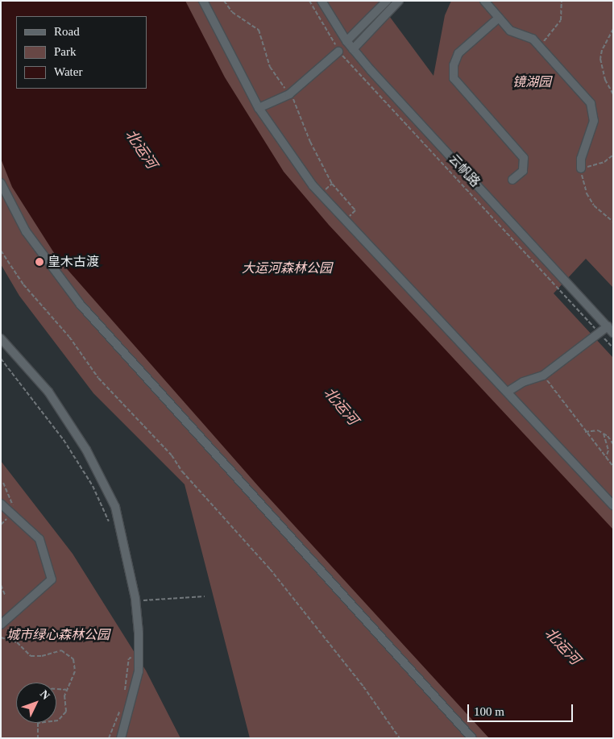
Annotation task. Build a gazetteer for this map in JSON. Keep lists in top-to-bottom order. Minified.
{"streets":{"street":["云帆路"]},"water":["北运河"],"parks":["镜湖园","大运河森林公园","城市绿心森林公园"],"places":["皇木古渡"],"legend":["Road","Park","Water"],"scale_bar":"100 m","north":"top right"}
